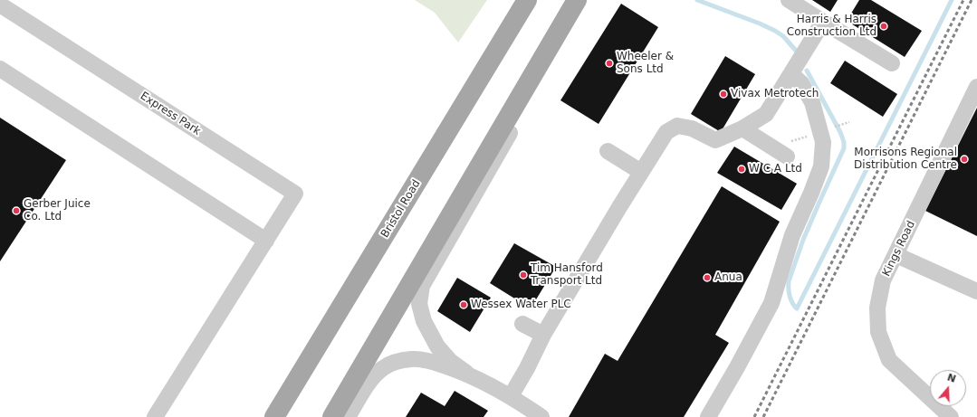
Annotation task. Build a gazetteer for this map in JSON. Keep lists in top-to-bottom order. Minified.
{"streets":{"main road":["Bristol Road"],"street":["Express Park","Kings Road"]},"places":["Harris & Harris Construction Ltd","Wheeler & Sons Ltd","Vivax Metrotech","Morrisons Regional Distribution Centre","W C A Ltd","Gerber Juice Co. Ltd","Tim Hansford Transport Ltd","Anua","Wessex Water PLC"],"north":"top"}
